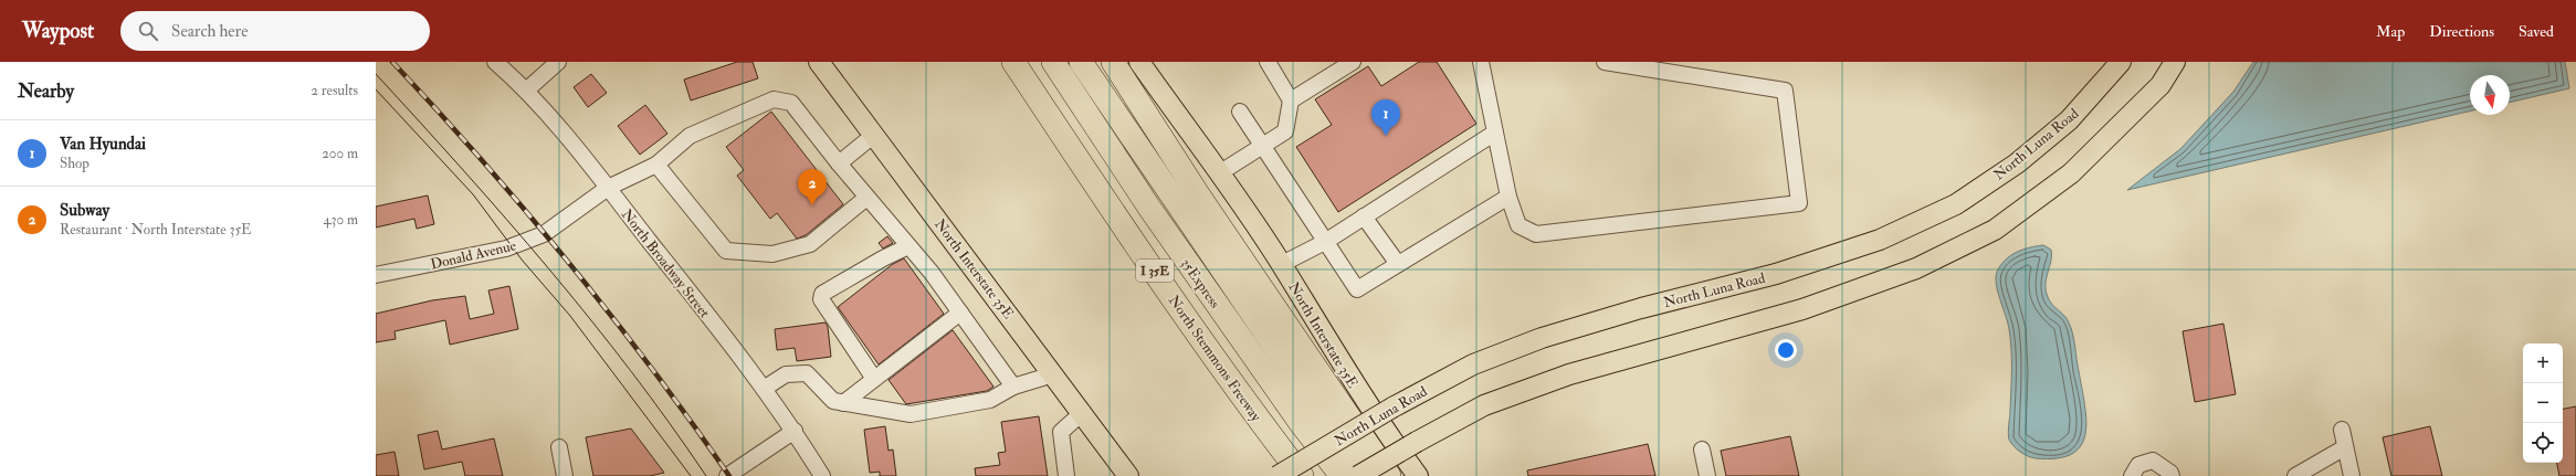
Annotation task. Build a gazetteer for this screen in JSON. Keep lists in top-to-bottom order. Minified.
{"streets":{"highway":["I 35E","35Express","North Stemmons Freeway"],"main road":["North Luna Road","North Interstate 35E"],"street":["Donald Avenue","North Broadway Street"]},"crossings":[["Donald Avenue","North Broadway Street"]],"north":"bottom","page":{"header":"Waypost","search":"Search here","nav":["Map","Directions","Saved"],"heading":["Nearby","2 results"],"pins":["1","2"],"list":[{"mark":"1","name":"Van Hyundai","note":"Shop","value":"200 m"},{"mark":"2","name":"Subway","note":"Restaurant · North Interstate 35E","value":"430 m"}],"map_buttons":["+","−"]}}
